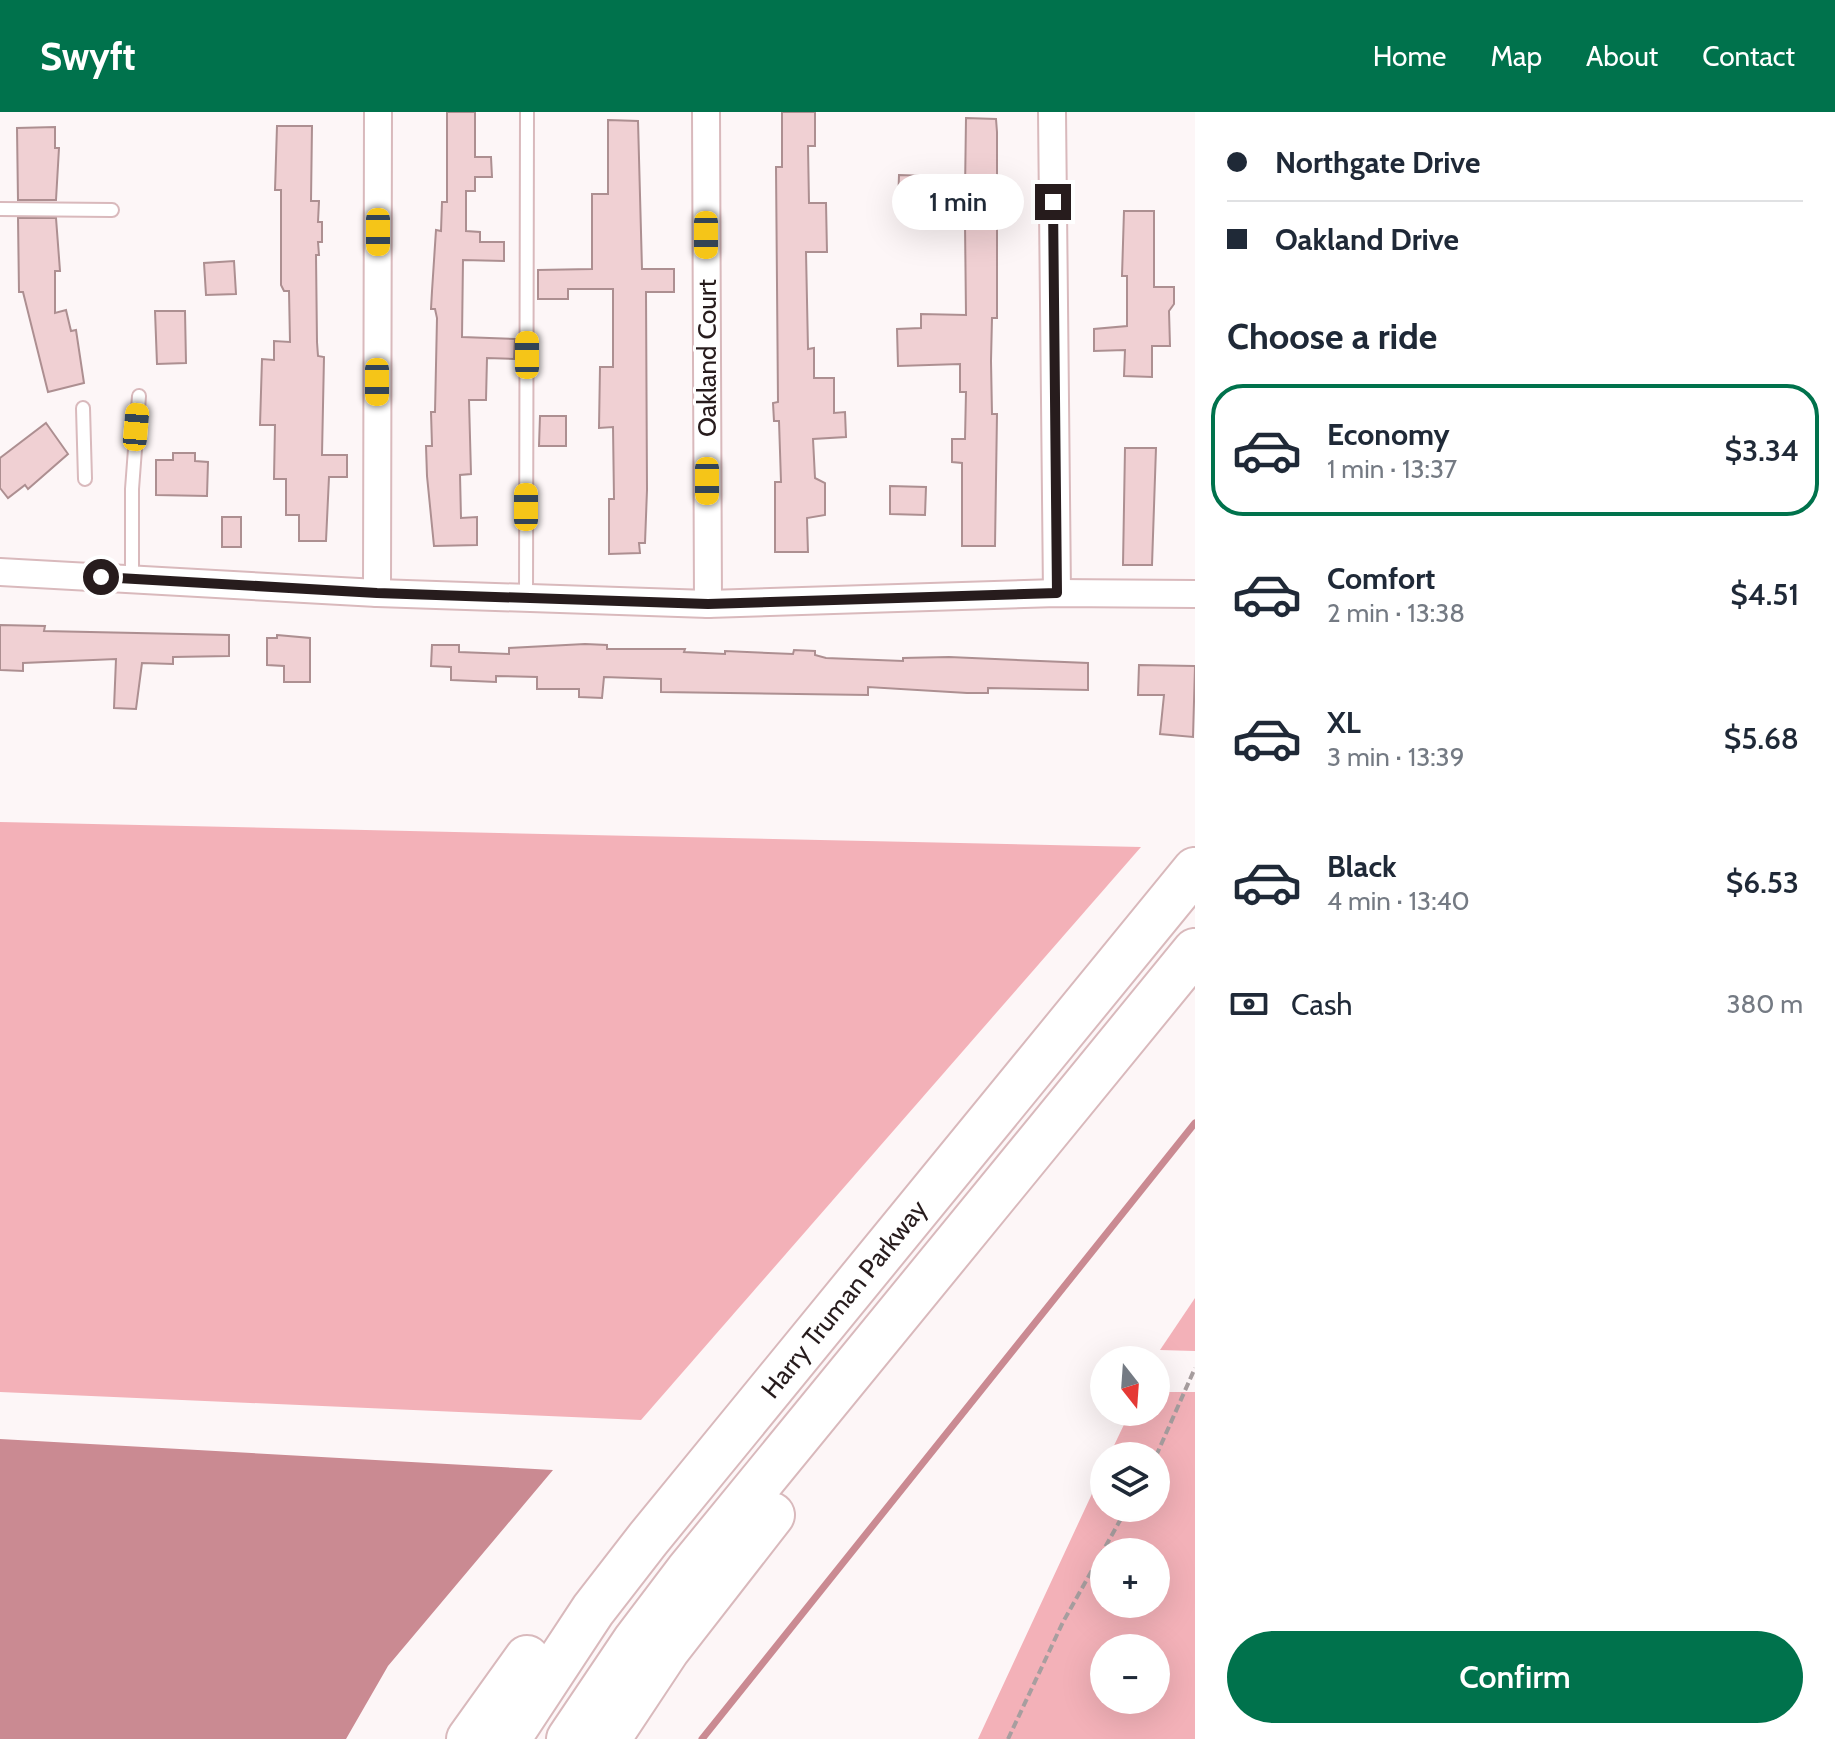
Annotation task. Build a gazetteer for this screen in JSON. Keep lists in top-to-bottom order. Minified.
{"streets":{"highway":["Harry Truman Parkway"],"street":["Oakland Court"]},"north":"bottom","page":{"header":"Swyft","nav":["Home","Map","About","Contact"],"banner":["Northgate Drive","Oakland Drive"],"bubble":"1 min","heading":"Choose a ride","list":[{"name":"Economy","note":"1 min · 13:37","value":"$3.34"},{"name":"Comfort","note":"2 min · 13:38","value":"$4.51"},{"name":"XL","note":"3 min · 13:39","value":"$5.68"},{"name":"Black","note":"4 min · 13:40","value":"$6.53"}],"pay":["Cash","380 m"],"map_buttons":["+","−"],"buttons":"Confirm"}}
